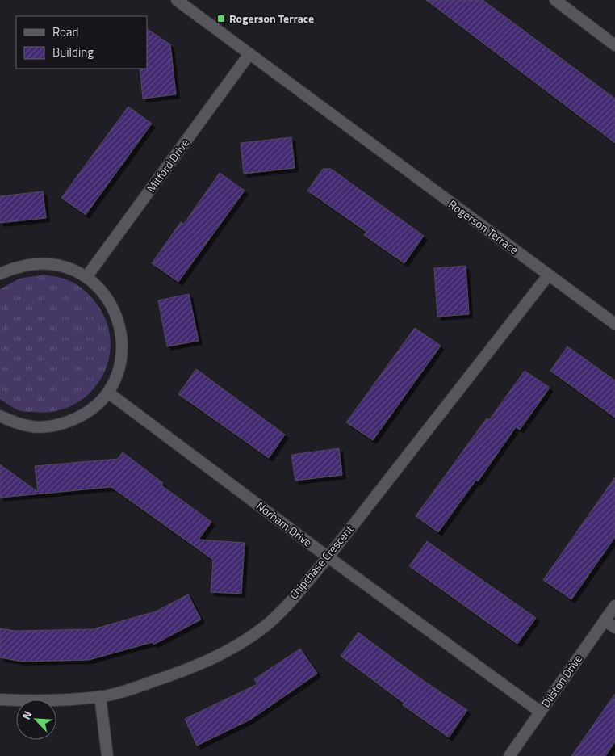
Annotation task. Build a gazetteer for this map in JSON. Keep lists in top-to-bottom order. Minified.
{"streets":{"street":["Mitford Drive","Rogerson Terrace","Norham Drive","Chipchase Crescent","Dilston Drive"]},"crossings":[["Mitford Drive","Rogerson Terrace"],["Rogerson Terrace","Chipchase Crescent"],["Norham Drive","Chipchase Crescent"],["Norham Drive","Dilston Drive"]],"places":{"transit":["Rogerson Terrace"]},"legend":["Road","Building"],"north":"top left"}
